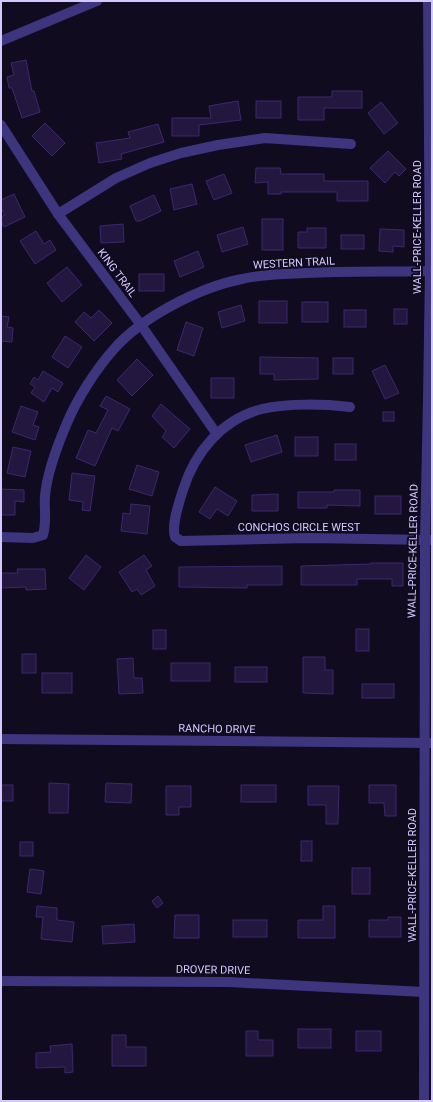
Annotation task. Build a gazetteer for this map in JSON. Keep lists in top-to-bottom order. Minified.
{"streets":{"street":["WALL-PRICE-KELLER ROAD","WESTERN TRAIL","KING TRAIL","CONCHOS CIRCLE WEST","RANCHO DRIVE","DROVER DRIVE"]},"crossings":[["WALL-PRICE-KELLER ROAD","WESTERN TRAIL"],["WALL-PRICE-KELLER ROAD","CONCHOS CIRCLE WEST"],["WALL-PRICE-KELLER ROAD","RANCHO DRIVE"],["WALL-PRICE-KELLER ROAD","DROVER DRIVE"],["WESTERN TRAIL","KING TRAIL"],["KING TRAIL","CONCHOS CIRCLE WEST"]]}
